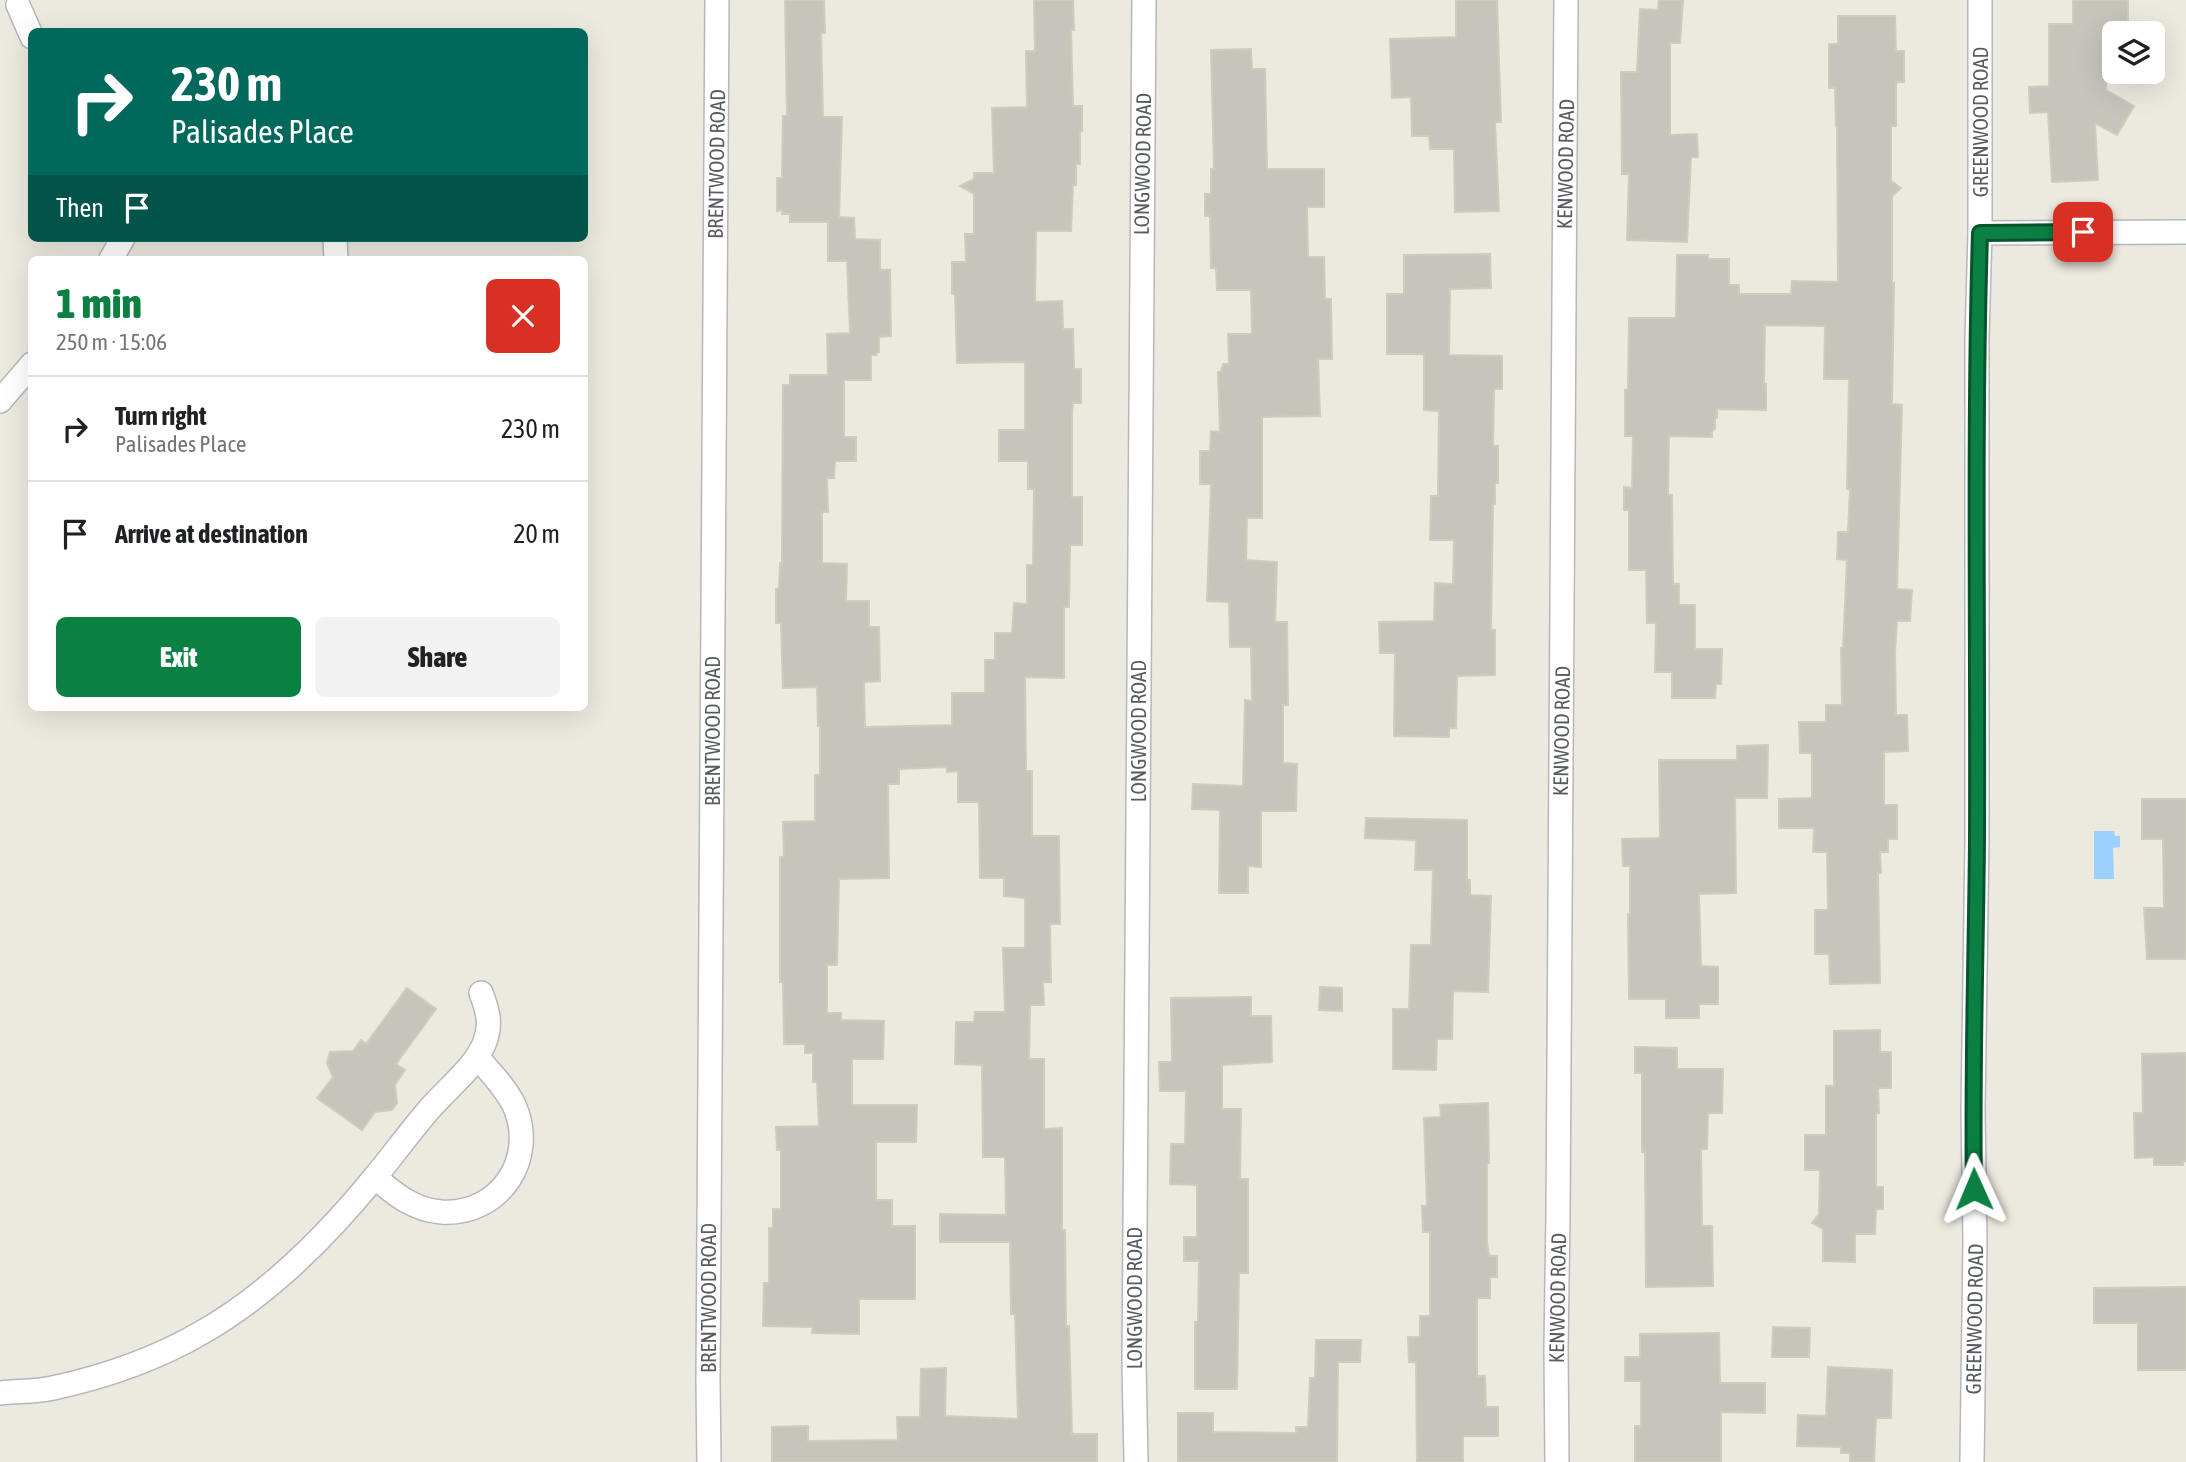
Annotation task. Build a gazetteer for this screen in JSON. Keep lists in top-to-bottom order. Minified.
{"streets":{"street":["GREENWOOD ROAD","BRENTWOOD ROAD","LONGWOOD ROAD","KENWOOD ROAD"]},"page":{"turn":["230 m","Palisades Place"],"then":"Then","heading":["1 min","250 m · 15:06"],"list":[{"name":"Turn right","note":"Palisades Place","value":"230 m"},{"name":"Arrive at destination","value":"20 m"}],"buttons":["Exit","Share"]}}
